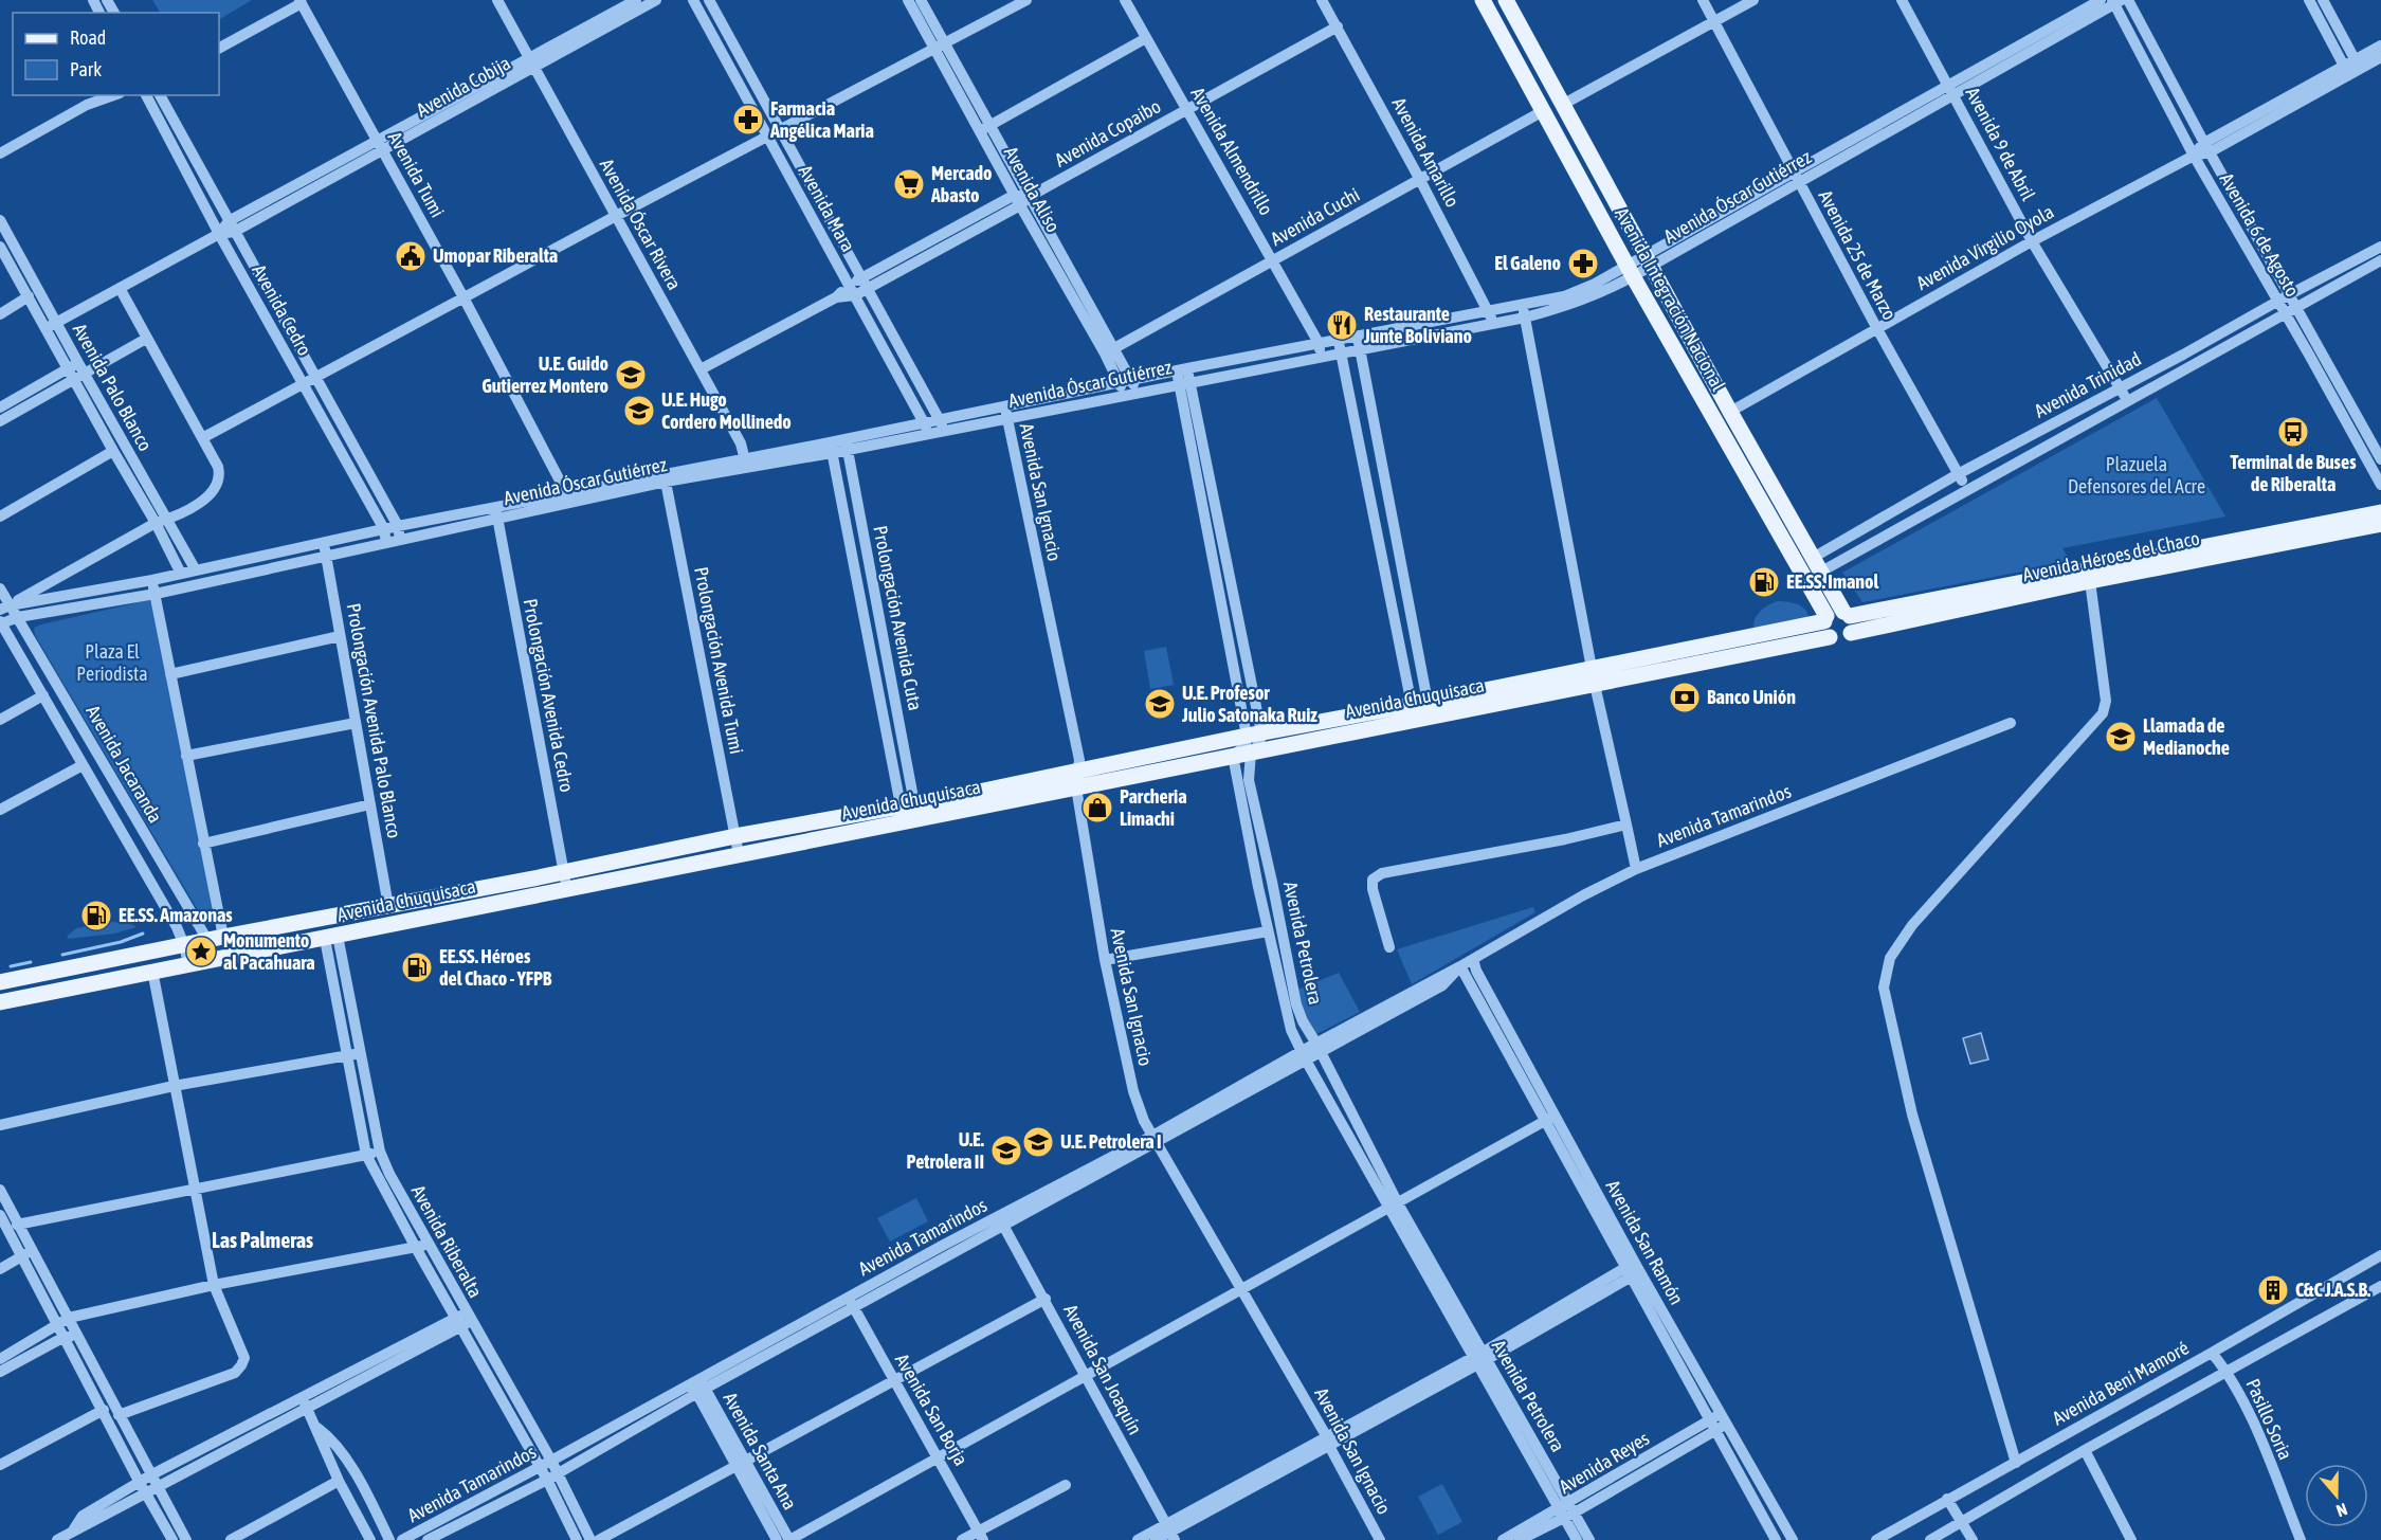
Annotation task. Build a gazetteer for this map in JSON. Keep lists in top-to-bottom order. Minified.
{"streets":{"main road":["Avenida Integración Nacional","Avenida Héroes del Chaco","Avenida Chuquisaca"],"street":["Avenida Cobija","Avenida Copaibo","Avenida 9 de Abril","Avenida Almendrillo","Avenida Amarillo","Avenida Tumi","Avenida Aliso","Avenida Óscar Gutiérrez","Avenida Mara","Avenida Cuchi","Avenida Óscar Rivera","Avenida 6 de Agosto","Avenida Virgilio Oyola","Avenida 25 de Marzo","Avenida Cedro","Avenida Trinidad","Avenida Palo Blanco","Avenida San Ignacio","Prolongación Avenida Cuta","Prolongación Avenida Tumi","Prolongación Avenida Cedro","Prolongación Avenida Palo Blanco","Avenida Jacaranda","Avenida Tamarindos","Avenida Petrolera","Avenida Riberalta","Avenida San Ramón","Avenida San Joaquín","Avenida Beni Mamoré","Avenida San Borja","Pasillo Soria","Avenida Santa Ana","Avenida Reyes"]},"crossings":[["Avenida Cobija","Avenida Tumi"],["Avenida Cobija","Avenida Óscar Rivera"],["Avenida Cobija","Avenida Cedro"],["Avenida Cobija","Avenida Palo Blanco"],["Avenida Copaibo","Avenida Almendrillo"],["Avenida Copaibo","Avenida Amarillo"],["Avenida Copaibo","Avenida Aliso"],["Avenida 9 de Abril","Avenida Óscar Gutiérrez"],["Avenida 9 de Abril","Avenida Virgilio Oyola"],["Avenida 9 de Abril","Avenida Trinidad"],["Avenida Almendrillo","Avenida Óscar Gutiérrez"],["Avenida Almendrillo","Avenida Cuchi"],["Avenida Amarillo","Avenida Óscar Gutiérrez"],["Avenida Amarillo","Avenida Cuchi"],["Avenida Tumi","Avenida Óscar Gutiérrez"],["Avenida Aliso","Avenida Óscar Gutiérrez"],["Avenida Aliso","Avenida Cuchi"],["Avenida Óscar Gutiérrez","Avenida Mara"],["Avenida Óscar Gutiérrez","Avenida Óscar Rivera"],["Avenida Óscar Gutiérrez","Avenida 6 de Agosto"],["Avenida Óscar Gutiérrez","Avenida 25 de Marzo"],["Avenida Óscar Gutiérrez","Avenida Integración Nacional"],["Avenida Óscar Gutiérrez","Avenida Cedro"],["Avenida Óscar Gutiérrez","Avenida Palo Blanco"],["Avenida Óscar Gutiérrez","Avenida San Ignacio"],["Avenida Óscar Gutiérrez","Prolongación Avenida Cuta"],["Avenida Óscar Gutiérrez","Prolongación Avenida Tumi"],["Avenida Óscar Gutiérrez","Prolongación Avenida Cedro"],["Avenida Óscar Gutiérrez","Prolongación Avenida Palo Blanco"],["Avenida Óscar Gutiérrez","Avenida Jacaranda"],["Avenida Cuchi","Avenida Integración Nacional"],["Avenida 6 de Agosto","Avenida Virgilio Oyola"],["Avenida 6 de Agosto","Avenida Trinidad"],["Avenida Virgilio Oyola","Avenida 25 de Marzo"],["Avenida Virgilio Oyola","Avenida Integración Nacional"],["Avenida 25 de Marzo","Avenida Trinidad"],["Avenida Integración Nacional","Avenida Trinidad"],["Avenida Integración Nacional","Avenida Héroes del Chaco"],["Avenida Integración Nacional","Avenida Chuquisaca"],["Avenida San Ignacio","Avenida Chuquisaca"],["Avenida San Ignacio","Avenida Tamarindos"],["Avenida Héroes del Chaco","Avenida Chuquisaca"],["Prolongación Avenida Cuta","Avenida Chuquisaca"],["Prolongación Avenida Tumi","Avenida Chuquisaca"],["Prolongación Avenida Cedro","Avenida Chuquisaca"],["Avenida Chuquisaca","Prolongación Avenida Palo Blanco"],["Avenida Chuquisaca","Avenida Jacaranda"],["Avenida Chuquisaca","Avenida Petrolera"],["Avenida Chuquisaca","Avenida Riberalta"],["Avenida Tamarindos","Avenida Petrolera"],["Avenida Tamarindos","Avenida Riberalta"],["Avenida Tamarindos","Avenida San Ramón"],["Avenida Tamarindos","Avenida San Joaquín"],["Avenida Tamarindos","Avenida San Borja"],["Avenida Tamarindos","Avenida Santa Ana"],["Avenida Petrolera","Avenida Reyes"],["Avenida San Ramón","Avenida Reyes"],["Avenida Beni Mamoré","Pasillo Soria"]],"districts":["Las Palmeras"],"parks":["Plazuela Defensores del Acre","Plaza El Periodista"],"places":{"pharmacy":["Farmacia Angélica Maria","El Galeno"],"supermarket":["Mercado Abasto"],"public building":["Umopar Riberalta"],"restaurant":["Restaurante Junte Boliviano"],"school or university":["U.E. Guido Gutierrez Montero","U.E. Hugo Cordero Mollinedo","U.E. Profesor Julio Satonaka Ruiz","Llamada de Medianoche","U.E. Petrolera I","U.E. Petrolera II"],"bus stop":["Terminal de Buses de Riberalta"],"fuel station":["EE.SS. Imanol","EE.SS. Amazonas","EE.SS. Héroes del Chaco - YFPB"],"bank":["Banco Unión"],"shop":["Parcheria Limachi"],"place":["Monumento al Pacahuara"],"building":["C&C J.A.S.B."]},"legend":["Road","Park"],"north":"bottom"}
